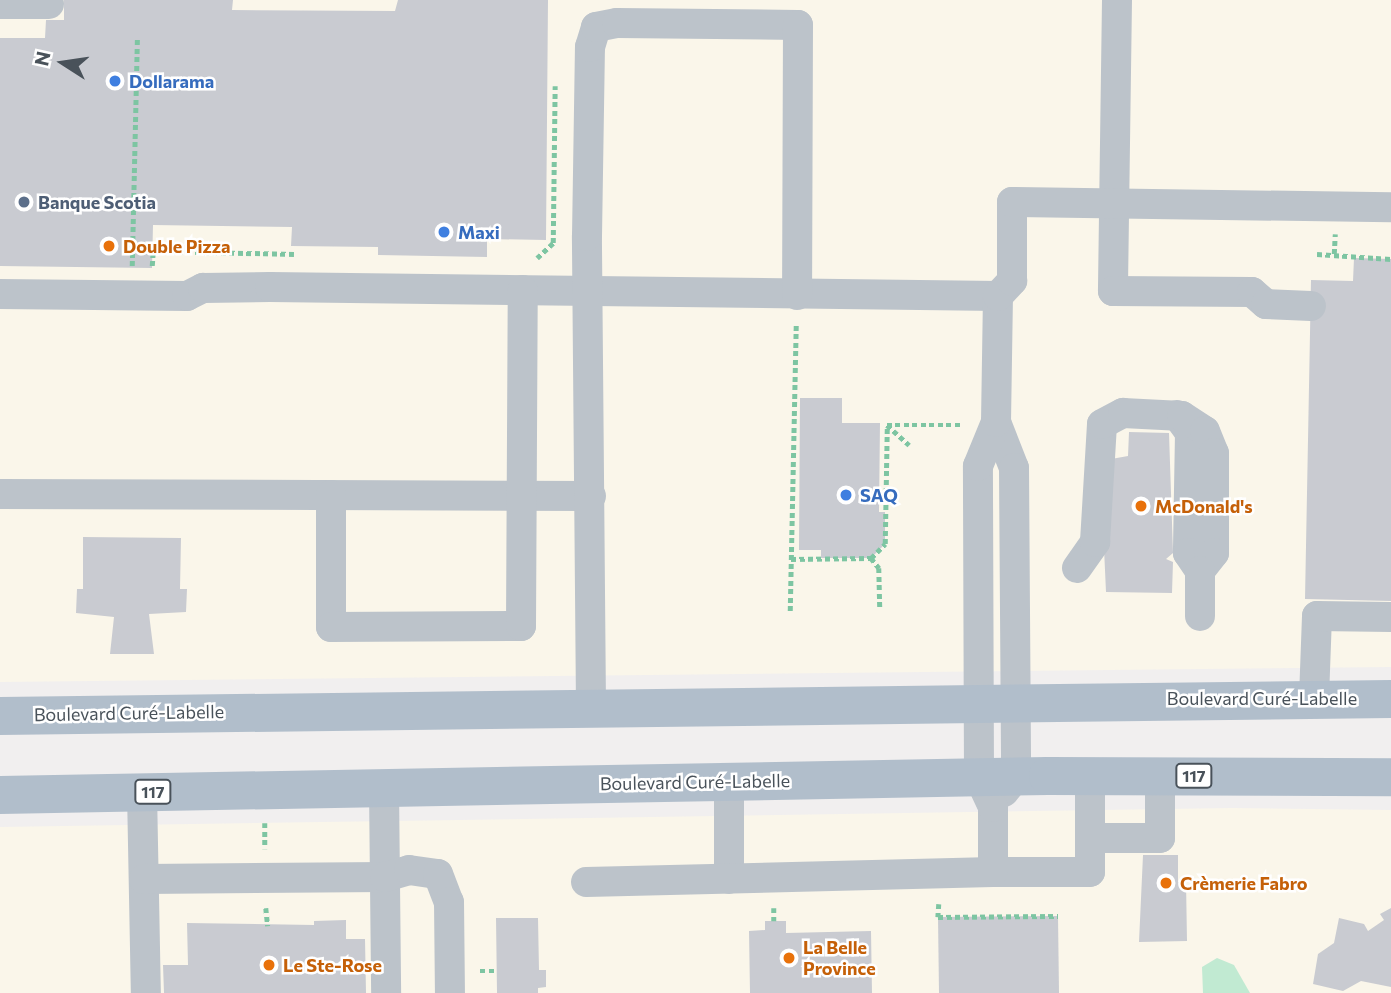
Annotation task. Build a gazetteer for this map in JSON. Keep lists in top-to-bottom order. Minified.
{"streets":{"main road":["Boulevard Curé-Labelle","117"]},"places":["Dollarama","Banque Scotia","Maxi","Double Pizza","SAQ","McDonald's","Crèmerie Fabro","La Belle Province","Le Ste-Rose"],"north":"left"}
